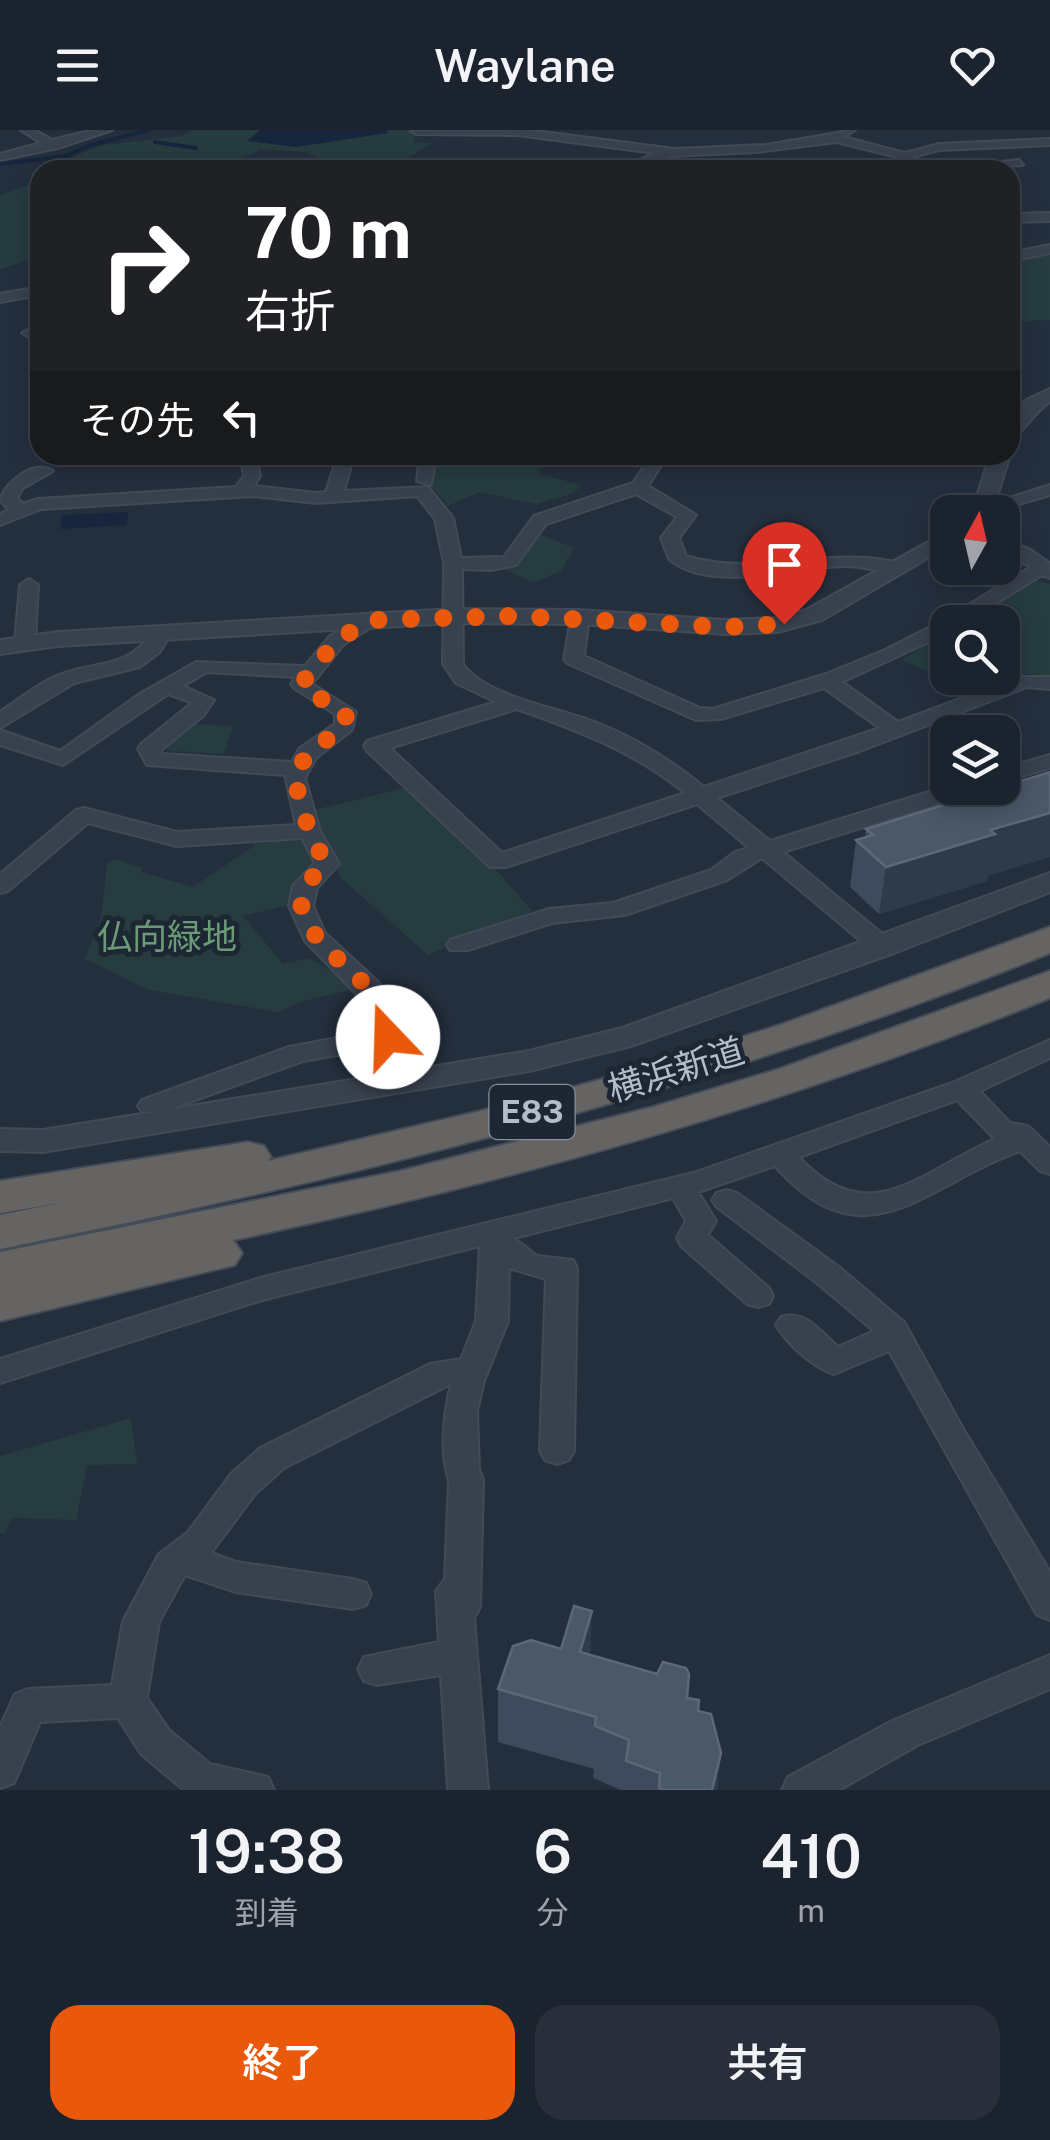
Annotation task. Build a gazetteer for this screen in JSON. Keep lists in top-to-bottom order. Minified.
{"streets":{"highway":["横浜新道","E83"]},"parks":["仏向緑地"],"north":"top","page":{"header":"Waylane","turn":["70 m","右折"],"then":"その先","eta":["19:38","到着","6","分","410","m"],"buttons":["終了","共有"]}}
